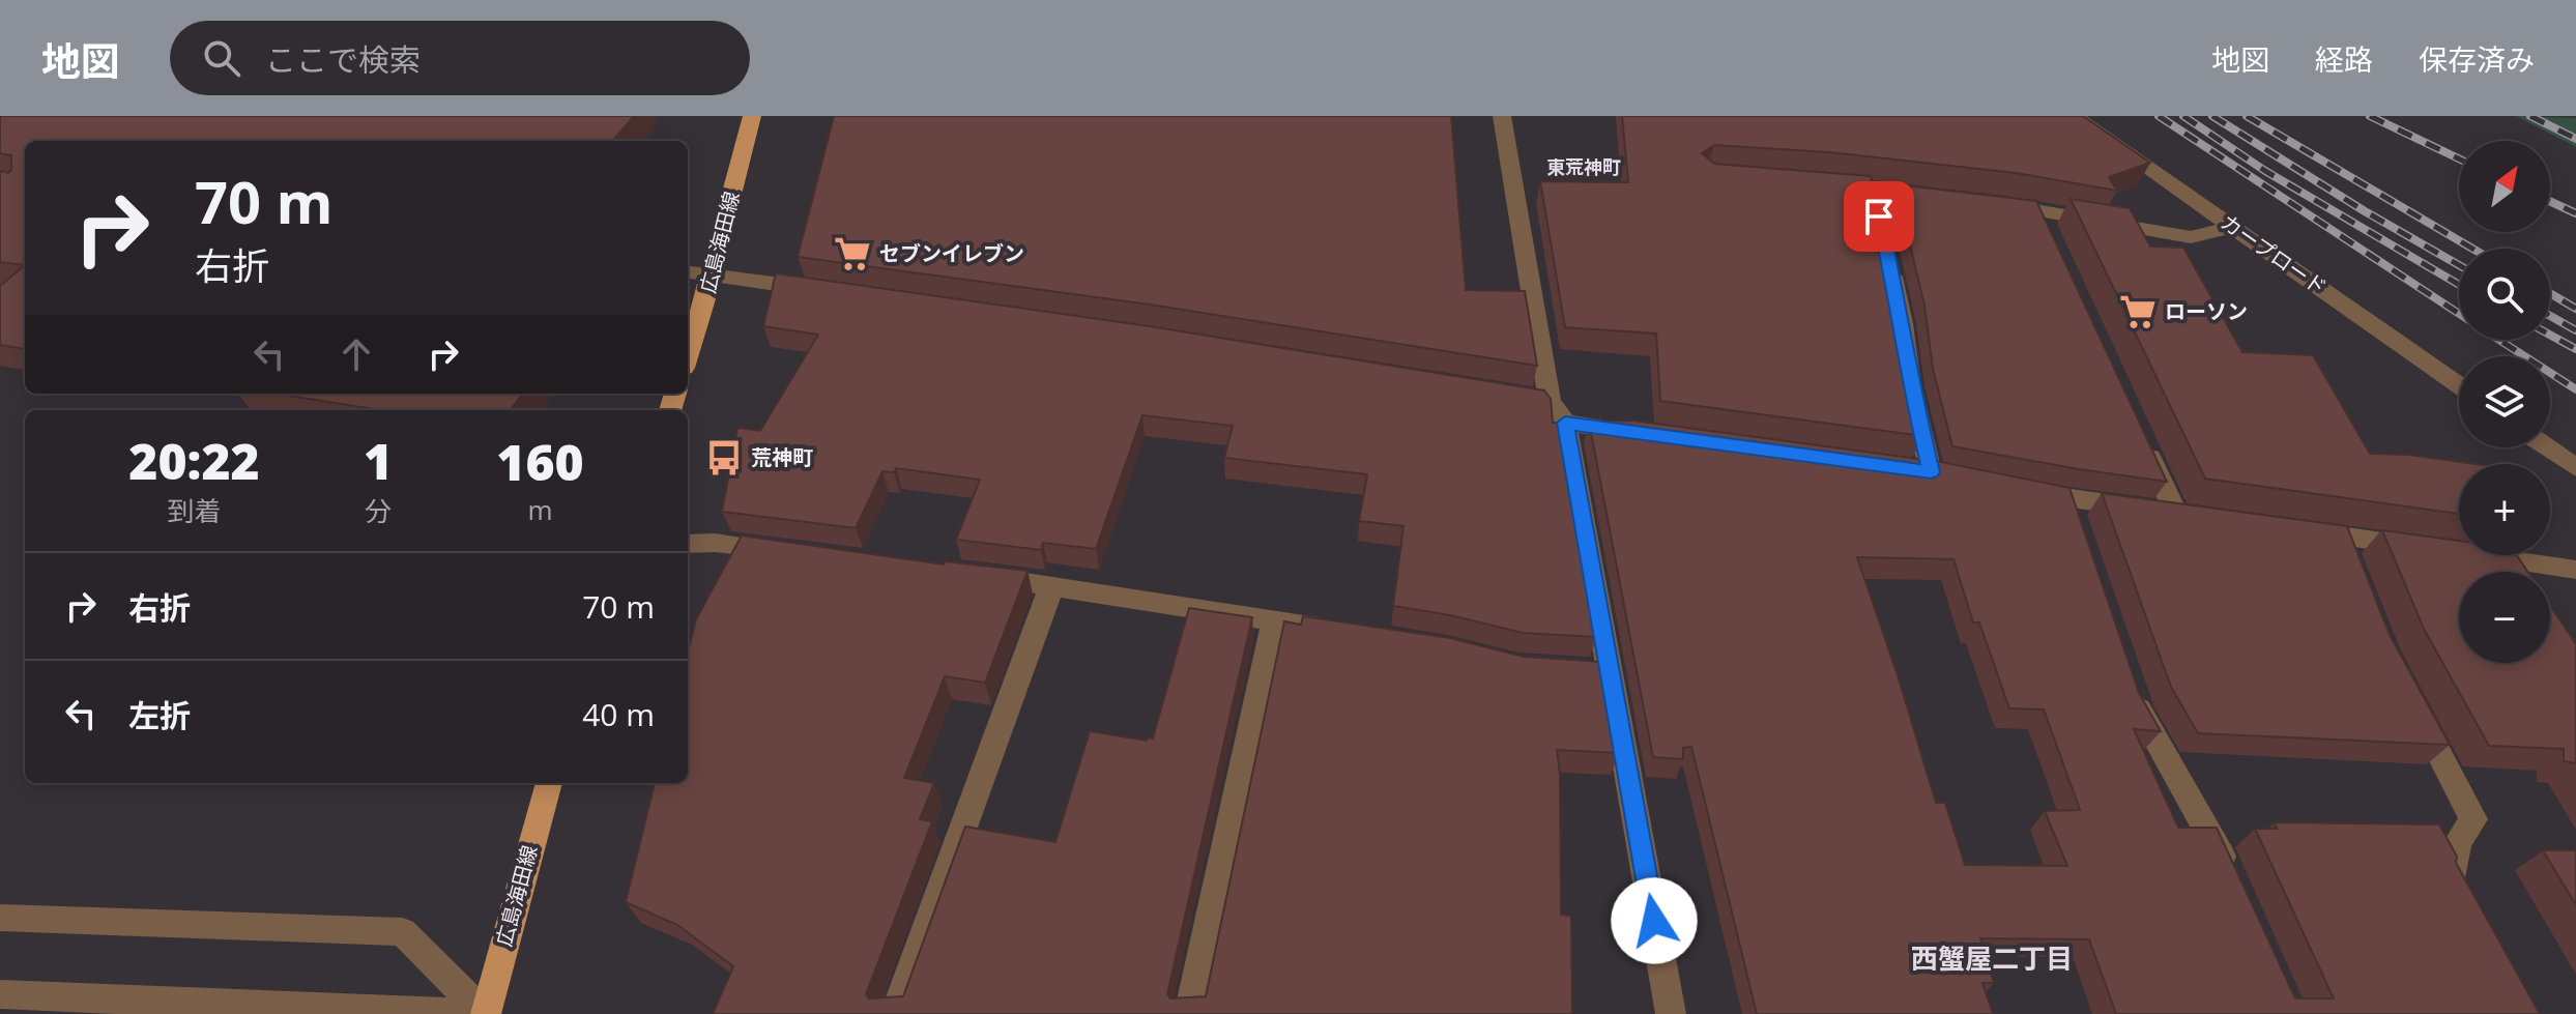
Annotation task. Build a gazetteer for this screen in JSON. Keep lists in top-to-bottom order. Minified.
{"streets":{"main road":["広島海田線"],"street":["カープロード"]},"districts":["東荒神町","西蟹屋二丁目"],"places":{"supermarket":["セブンイレブン","ローソン"],"bus stop":["荒神町"]},"north":"top right","page":{"header":"地図","search":"ここで検索","nav":["地図","経路","保存済み"],"map_buttons":["+","−"],"turn":["70 m","右折"],"eta":["20:22","到着","1","分","160","m"],"list":[{"name":"右折","value":"70 m"},{"name":"左折","value":"40 m"}]}}
